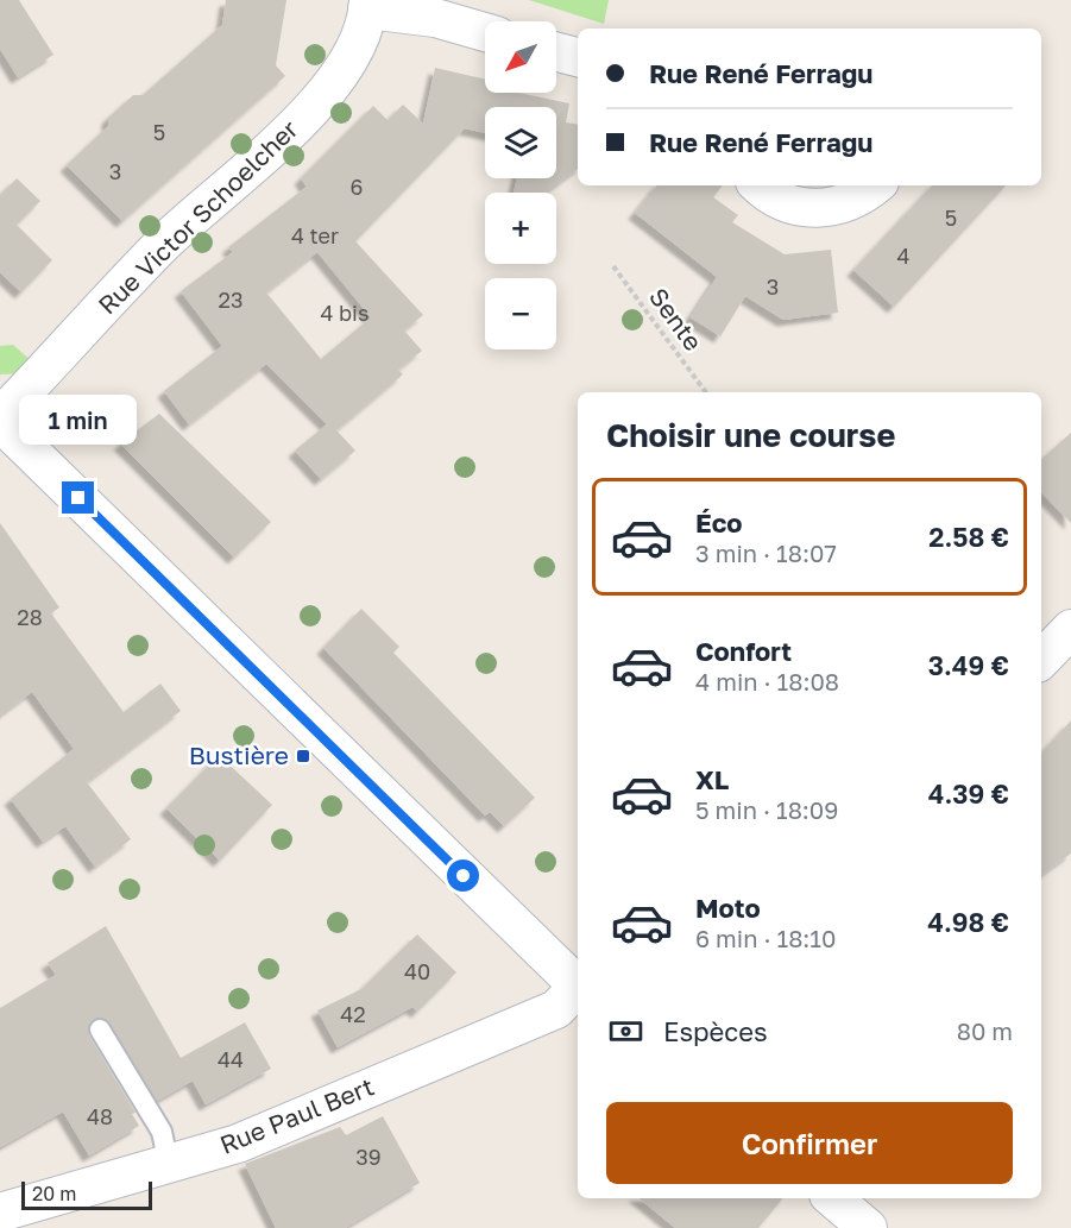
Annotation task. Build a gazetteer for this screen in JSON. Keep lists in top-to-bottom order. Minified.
{"streets":{"street":["Rue Victor Schoelcher","Rue Paul Bert"],"path":["Sente"]},"places":{"transit":["Bustière"]},"house_numbers":["5","3","6","5","4 ter","4","3","23","4 bis","28","40","42","44","48","39"],"scale_bar":"20 m","north":"bottom left","page":{"map_buttons":["+","−"],"banner":["Rue René Ferragu","Rue René Ferragu"],"heading":"Choisir une course","bubble":"1 min","list":[{"name":"Éco","note":"3 min · 18:07","value":"2.58 €"},{"name":"Confort","note":"4 min · 18:08","value":"3.49 €"},{"name":"XL","note":"5 min · 18:09","value":"4.39 €"},{"name":"Moto","note":"6 min · 18:10","value":"4.98 €"}],"pay":["Espèces","80 m"],"buttons":"Confirmer","scale":"20 m"}}
